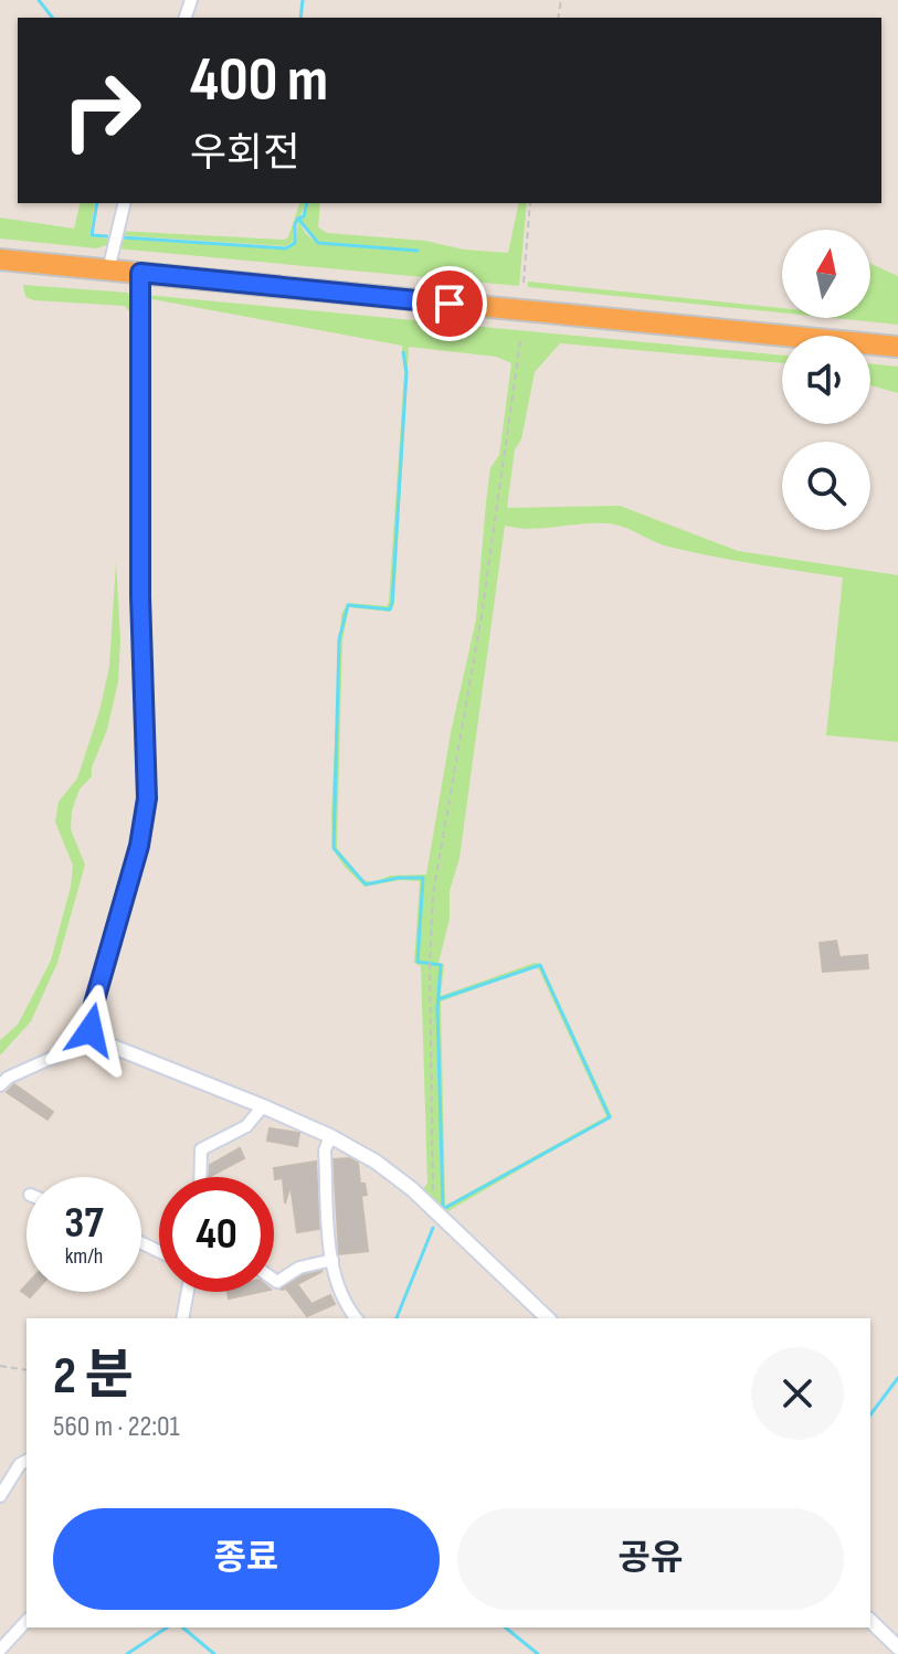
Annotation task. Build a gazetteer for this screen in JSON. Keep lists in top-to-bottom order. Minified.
{"north":"top","page":{"turn":["400 m","우회전"],"speed":"37 km/h","limit":"40","heading":["2 분","560 m · 22:01"],"buttons":["종료","공유"]}}
